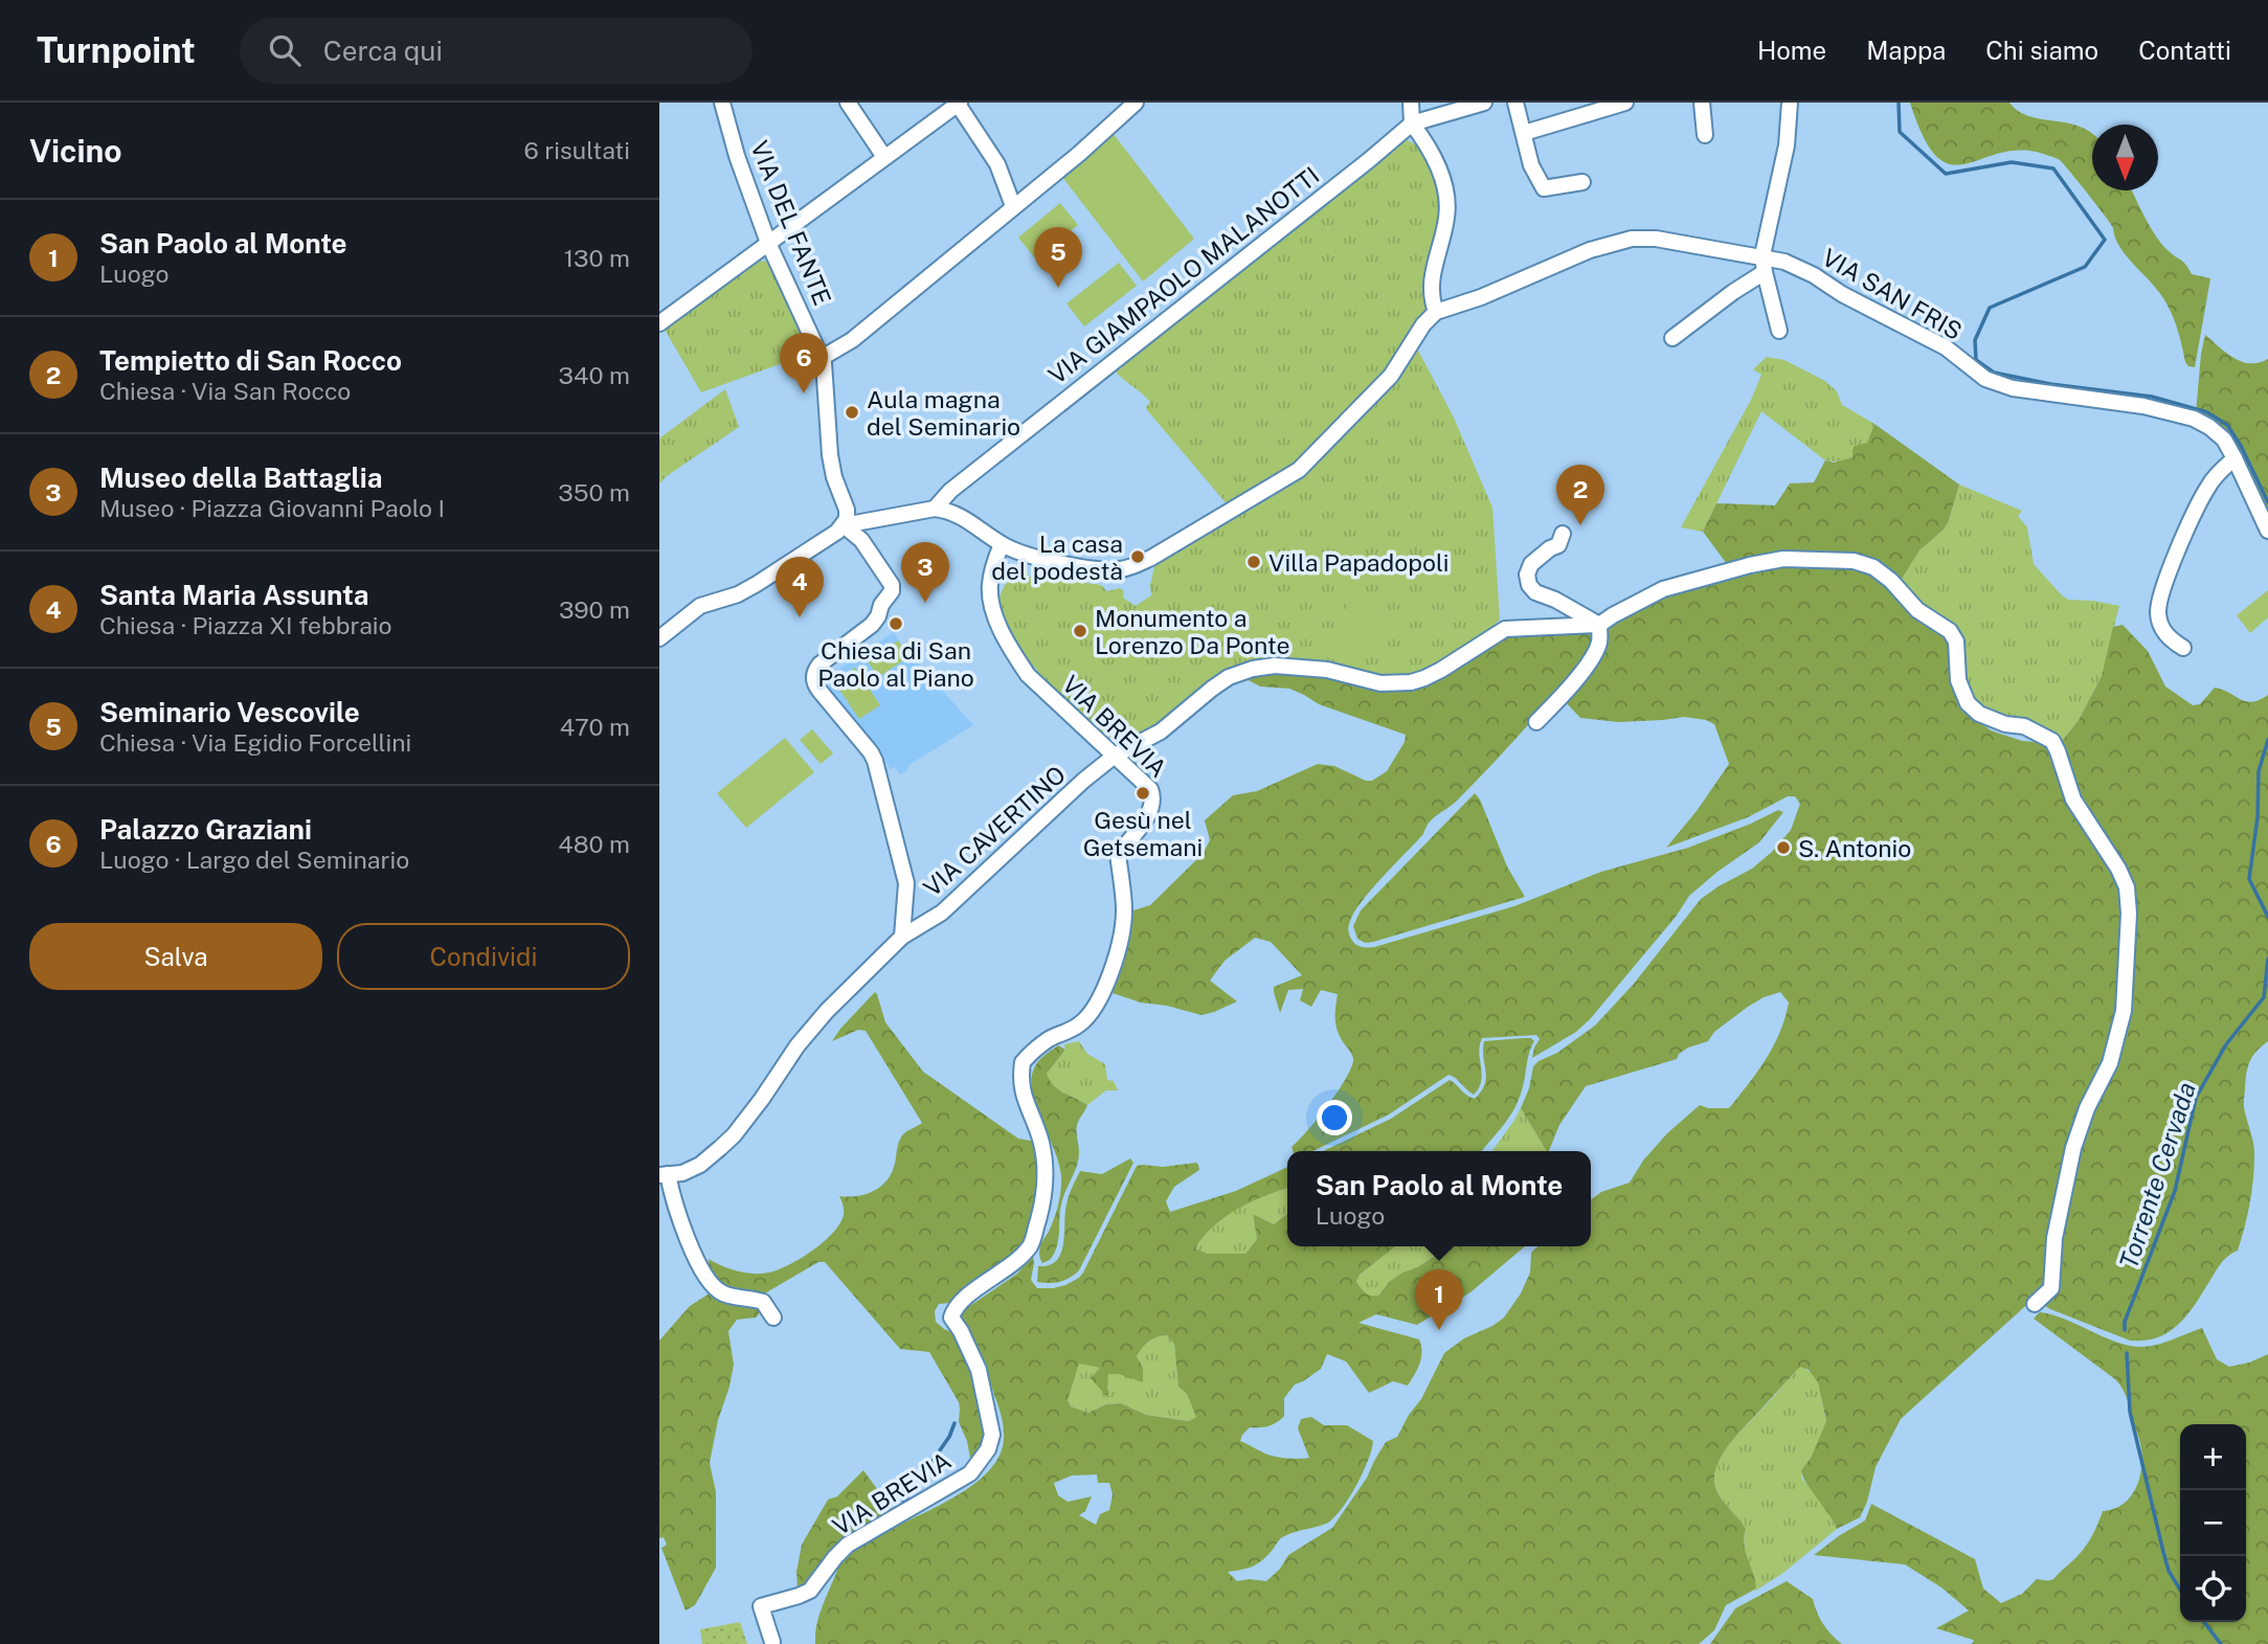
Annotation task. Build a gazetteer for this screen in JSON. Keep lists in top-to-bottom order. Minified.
{"streets":{"street":["VIA DEL FANTE","VIA GIAMPAOLO MALANOTTI","VIA SAN FRIS","VIA BREVIA","VIA CAVERTINO"]},"crossings":[["VIA BREVIA","VIA CAVERTINO"]],"water":["Torrente Cervada"],"places":["Aula magna del Seminario","La casa del podestà","Villa Papadopoli","Chiesa di San Paolo al Piano","Monumento a Lorenzo Da Ponte","Gesù nel Getsemani","S. Antonio"],"north":"bottom","page":{"header":"Turnpoint","search":"Cerca qui","nav":["Home","Mappa","Chi siamo","Contatti"],"heading":["Vicino","6 risultati"],"list":[{"mark":"1","name":"San Paolo al Monte","note":"Luogo","value":"130 m"},{"mark":"2","name":"Tempietto di San Rocco","note":"Chiesa · Via San Rocco","value":"340 m"},{"mark":"3","name":"Museo della Battaglia","note":"Museo · Piazza Giovanni Paolo I","value":"350 m"},{"mark":"4","name":"Santa Maria Assunta","note":"Chiesa · Piazza XI febbraio","value":"390 m"},{"mark":"5","name":"Seminario Vescovile","note":"Chiesa · Via Egidio Forcellini","value":"470 m"},{"mark":"6","name":"Palazzo Graziani","note":"Luogo · Largo del Seminario","value":"480 m"}],"pins":["5","6","2","3","4","1"],"buttons":["Salva","Condividi"],"popup":["San Paolo al Monte","Luogo"],"map_buttons":["+","−"]}}
